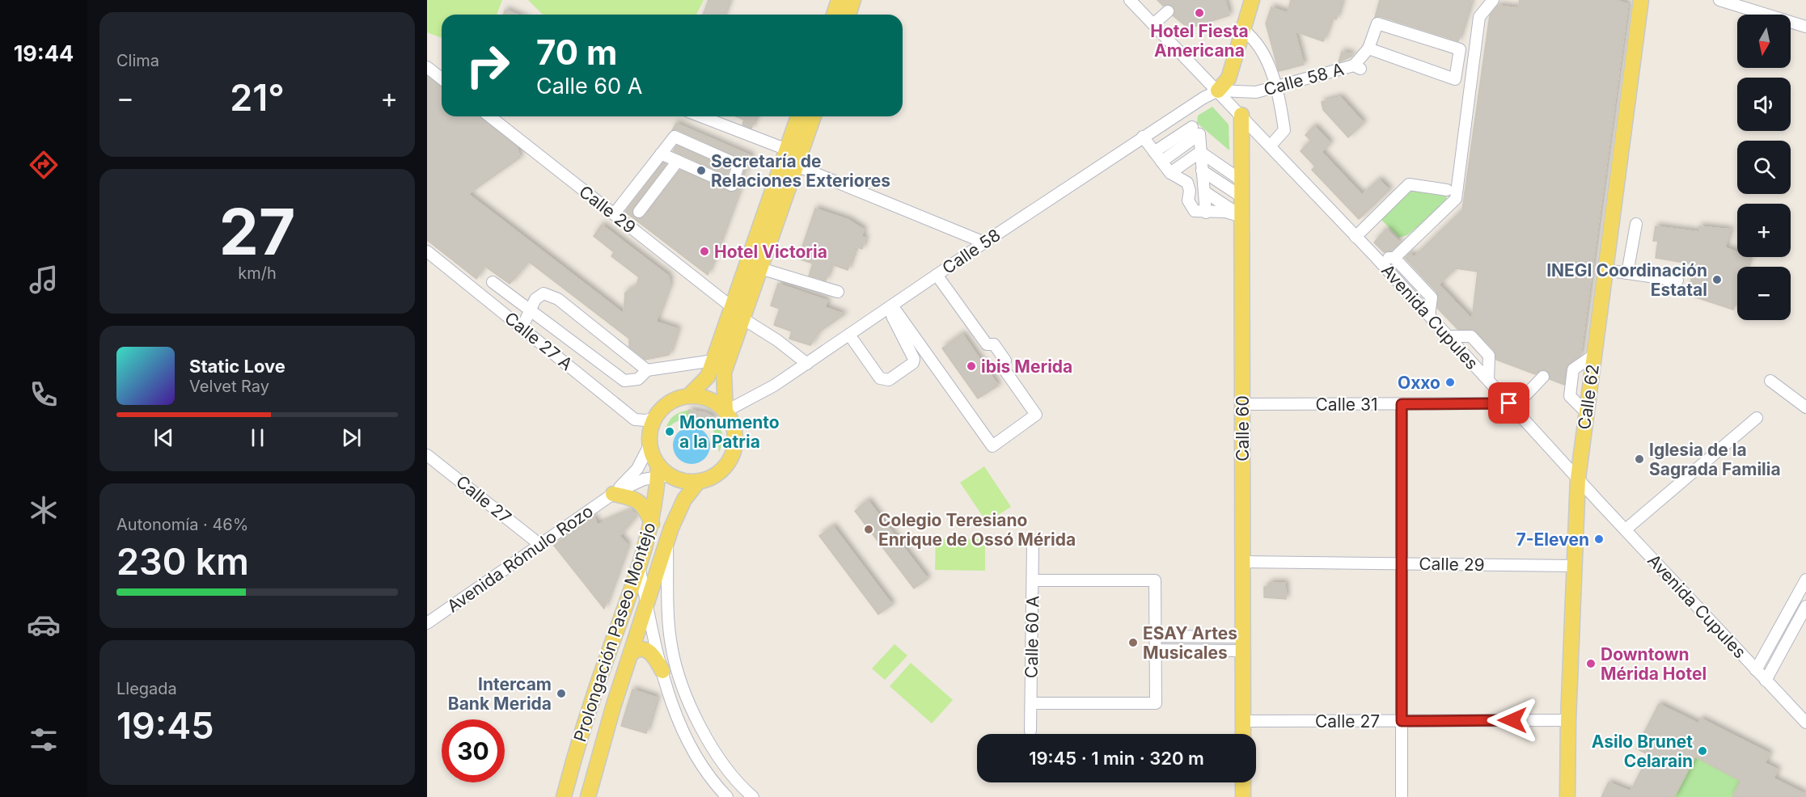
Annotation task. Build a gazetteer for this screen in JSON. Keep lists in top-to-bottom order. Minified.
{"streets":{"main road":["Calle 62","Calle 60","Prolongación Paseo Montejo"],"street":["Calle 58 A","Calle 29","Calle 58","Avenida Cupules","Calle 27 A","Calle 31","Calle 27","Avenida Rómulo Rozo","Calle 60 A"]},"crossings":[["Calle 58 A","Calle 58"],["Calle 58 A","Avenida Cupules"],["Calle 29","Calle 62"],["Calle 29","Calle 60"],["Calle 58","Avenida Cupules"],["Calle 58","Calle 27 A"],["Calle 58","Avenida Rómulo Rozo"],["Calle 58","Prolongación Paseo Montejo"],["Avenida Cupules","Calle 62"],["Avenida Cupules","Calle 31"],["Avenida Cupules","Calle 60"],["Calle 27 A","Avenida Rómulo Rozo"],["Calle 27 A","Prolongación Paseo Montejo"],["Calle 62","Calle 27"],["Calle 31","Calle 60"],["Calle 60","Calle 27"],["Calle 27","Avenida Rómulo Rozo"],["Avenida Rómulo Rozo","Prolongación Paseo Montejo"]],"places":["Hotel Fiesta Americana","Secretaría de Relaciones Exteriores","Hotel Victoria","INEGI Coordinación Estatal","ibis Merida","Oxxo","Monumento a la Patria","Iglesia de la Sagrada Familia","Colegio Teresiano Enrique de Ossó Mérida","7-Eleven","ESAY Artes Musicales","Downtown Mérida Hotel","Intercam Bank Merida","Asilo Brunet Celarain"],"north":"bottom","page":{"tabs":"19:44","tile":["Clima",["27","km/h"],["Autonomía · 46%","230 km"],["Llegada","19:45"]],"map_buttons":["+","−"],"turn":["70 m","Calle 60 A"],"heat":["−","21°","+"],"song":["Static Love","Velvet Ray"],"limit":"30","trip":"19:45 · 1 min · 320 m"}}
